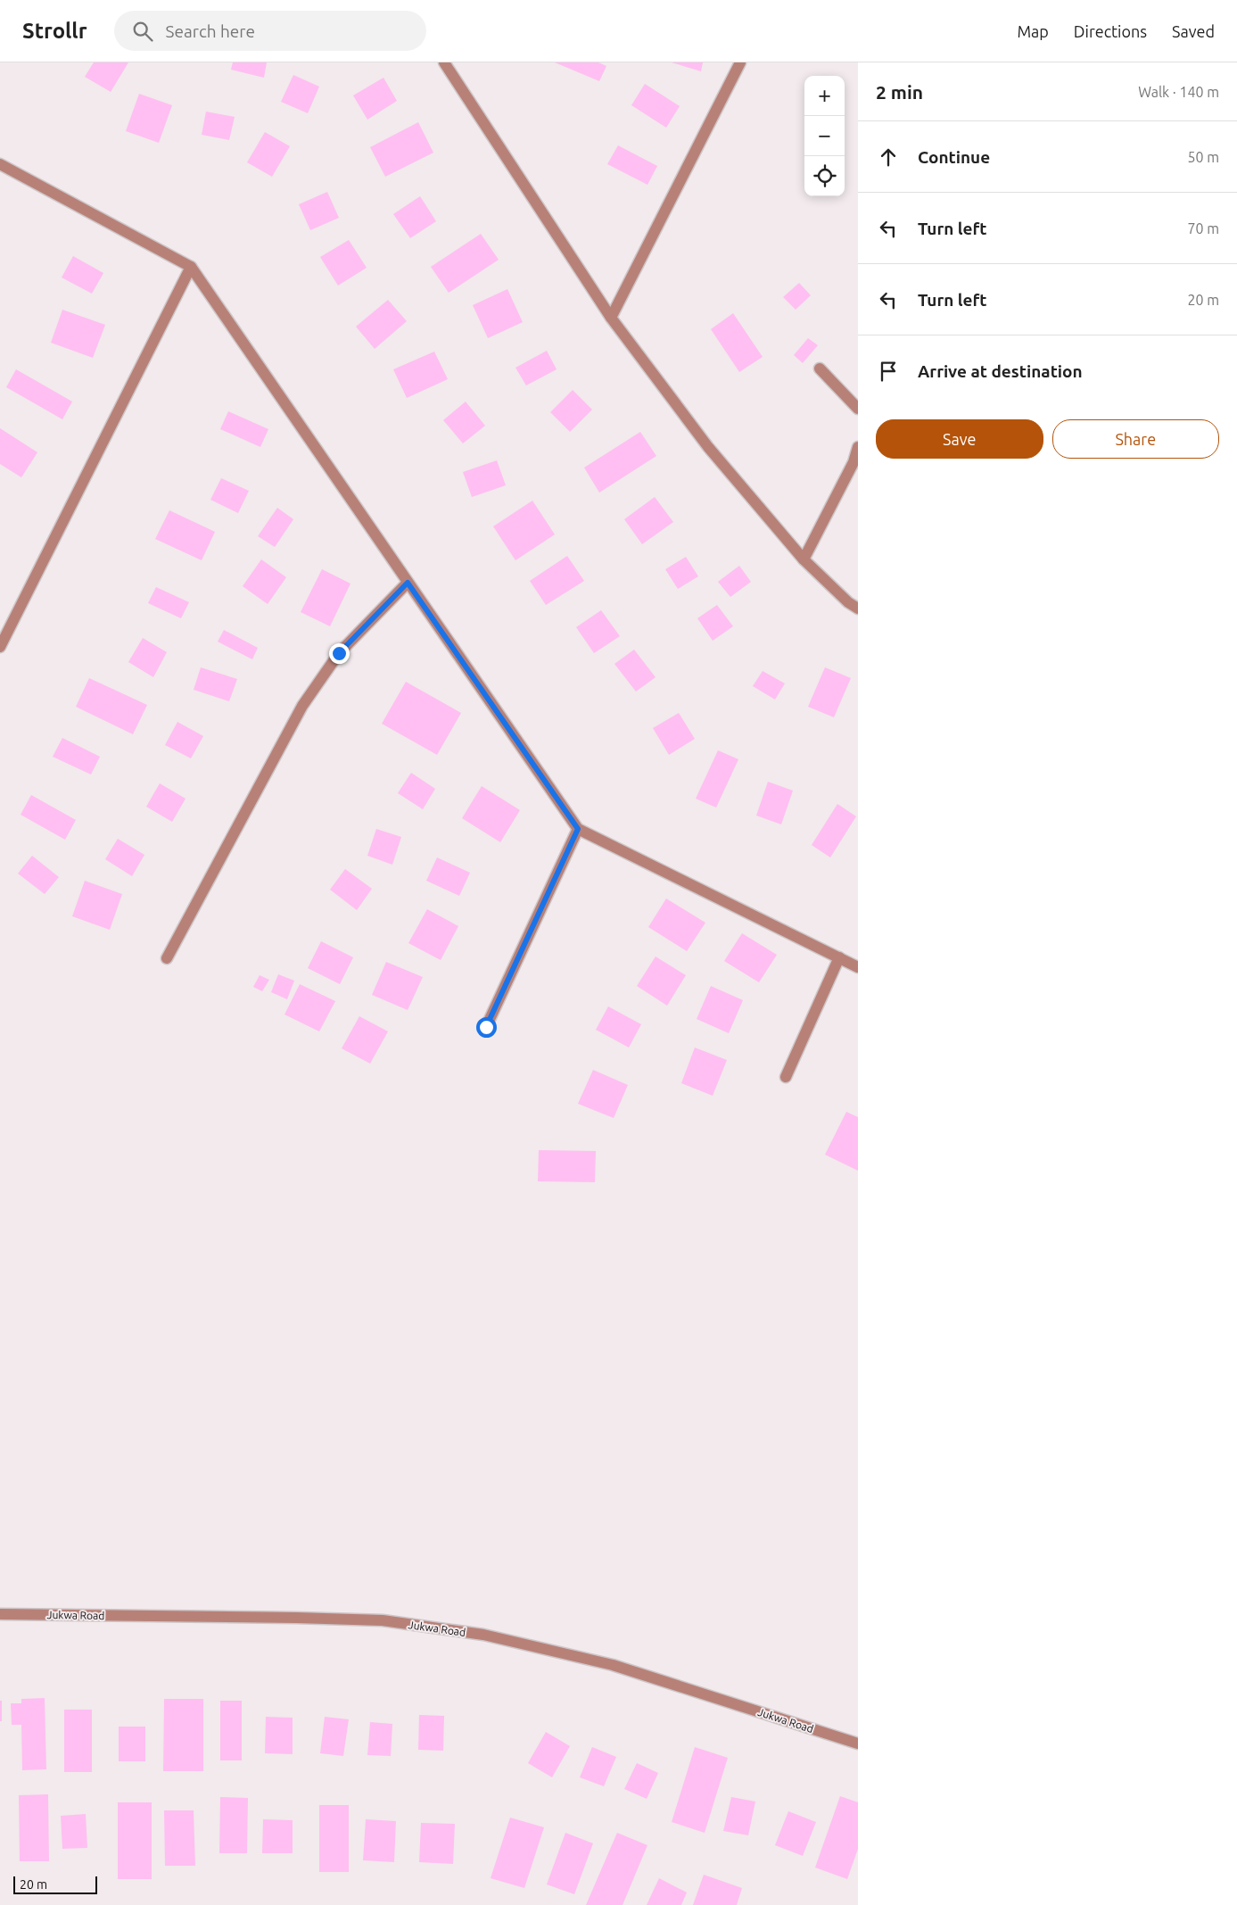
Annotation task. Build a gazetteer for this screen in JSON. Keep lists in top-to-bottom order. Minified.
{"streets":{"street":["Jukwa Road"]},"scale_bar":"20 m","page":{"header":"Strollr","search":"Search here","nav":["Map","Directions","Saved"],"heading":["2 min","Walk · 140 m"],"map_buttons":["+","−"],"list":[["Continue","50 m"],["Turn left","70 m"],["Turn left","20 m"],"Arrive at destination"],"buttons":["Save","Share"],"scale":"20 m"}}
